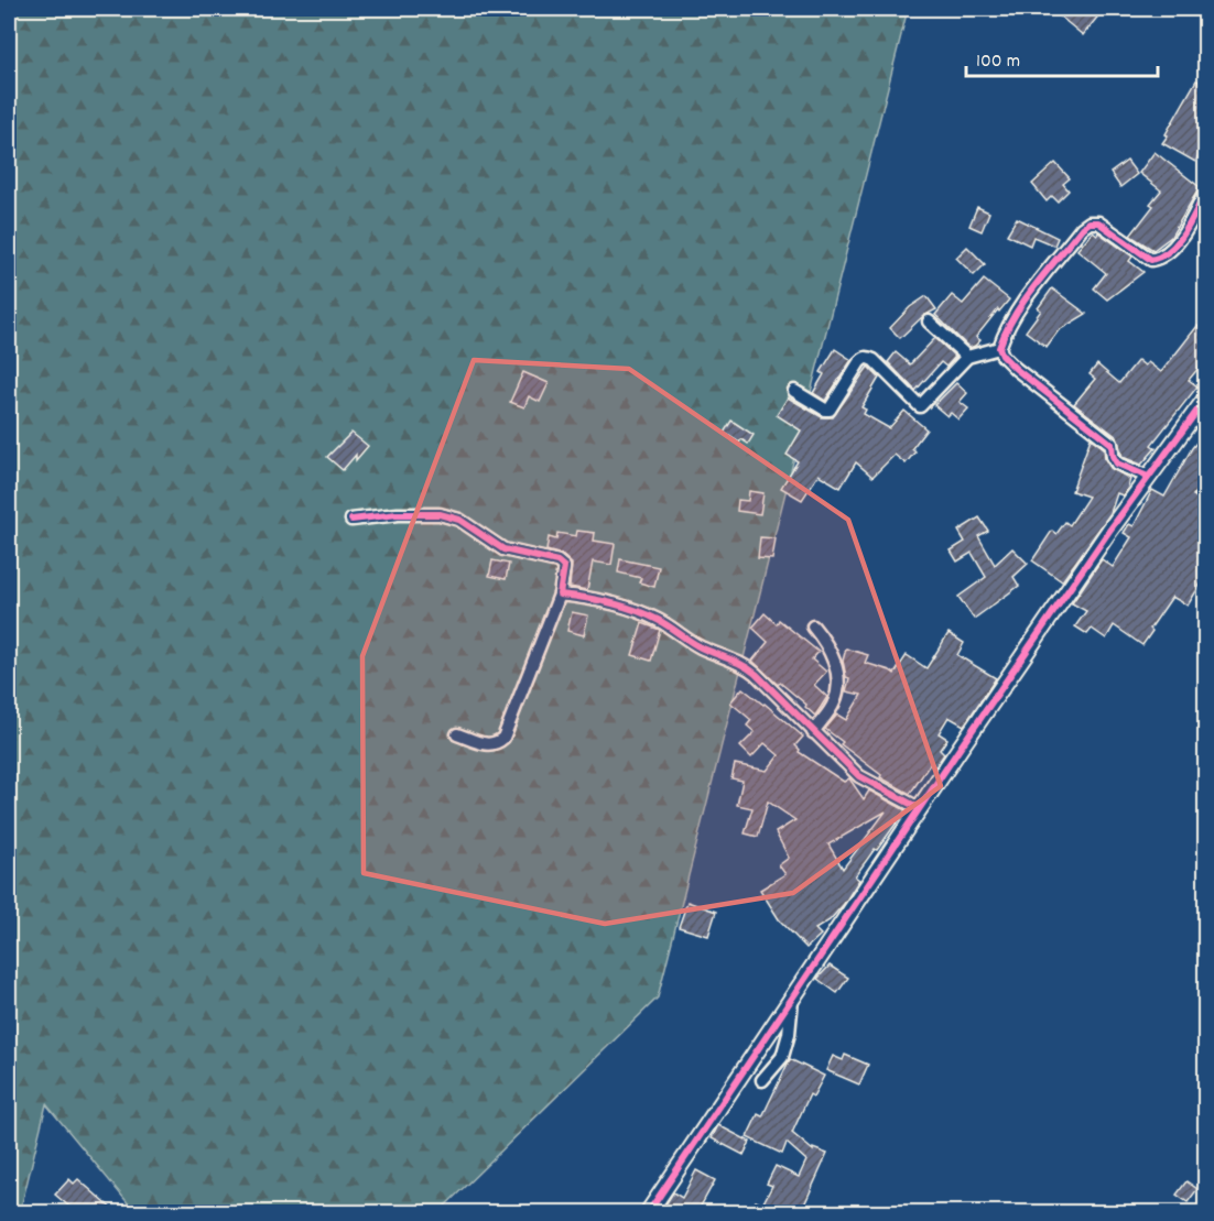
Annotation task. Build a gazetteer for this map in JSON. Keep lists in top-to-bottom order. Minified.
{"scale_bar":"100 m"}
